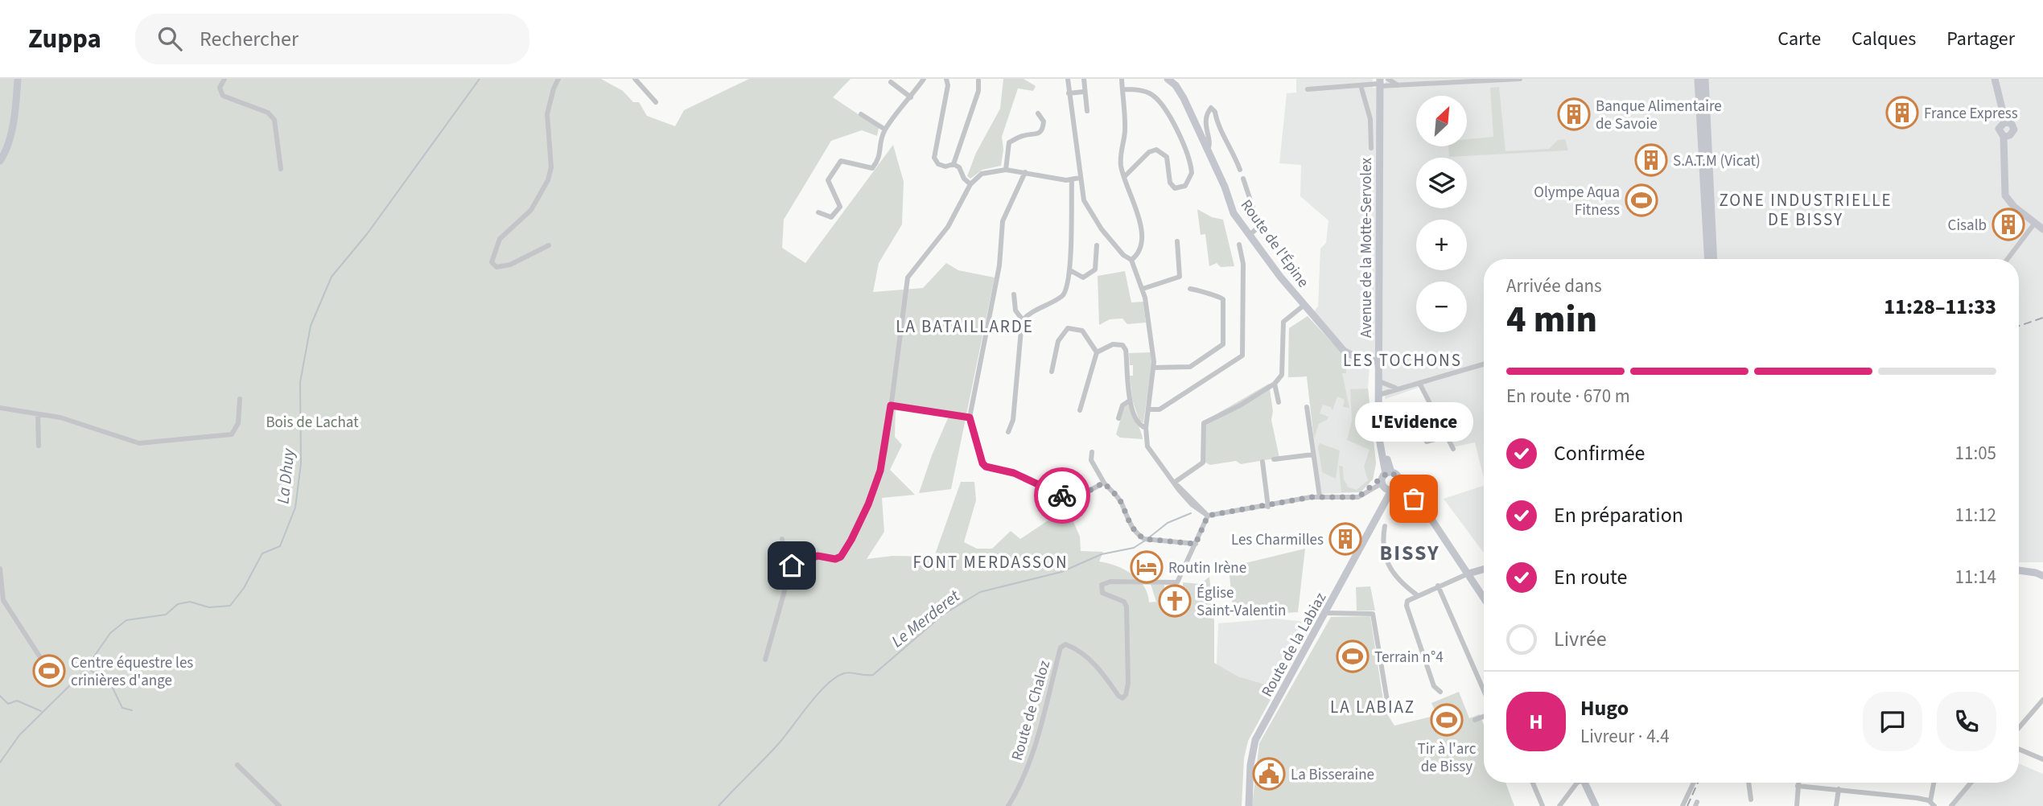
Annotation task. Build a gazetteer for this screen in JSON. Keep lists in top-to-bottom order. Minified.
{"streets":{"main road":["Route de l'Épine","Avenue de la Motte-Servolex","Route de la Labiaz"],"street":["Route de Chaloz"]},"crossings":[["Route de l'Épine","Avenue de la Motte-Servolex"],["Avenue de la Motte-Servolex","Route de la Labiaz"]],"districts":["ZONE INDUSTRIELLE DE BISSY","LA BATAILLARDE","LES TOCHONS","BISSY","FONT MERDASSON","LA LABIAZ"],"water":["La Dhuy","Le Merderet"],"parks":["Bois de Lachat"],"places":{"building":["France Express","Banque Alimentaire de Savoie","S.A.T.M (Vicat)","Cisalb","Les Charmilles"],"sports":["Olympe Aqua Fitness","Terrain n°4","Centre équestre les crinières d'ange","Tir à l'arc de Bissy"],"other":["L'Evidence"],"hotel":["Routin Irène"],"church":["Église Saint-Valentin"],"public building":["La Bisseraine"]},"north":"top right","page":{"header":"Zuppa","search":"Rechercher","nav":["Carte","Calques","Partager"],"map_buttons":["+","−"],"heading":["4 min","Arrivée dans","11:28–11:33"],"panel":["Hugo","Livreur · 4.4"],"bar":"En route · 670 m","bubble":"L'Evidence","list":[["Confirmée","11:05"],["En préparation","11:12"],["En route","11:14"],"Livrée"],"round":"H"}}
